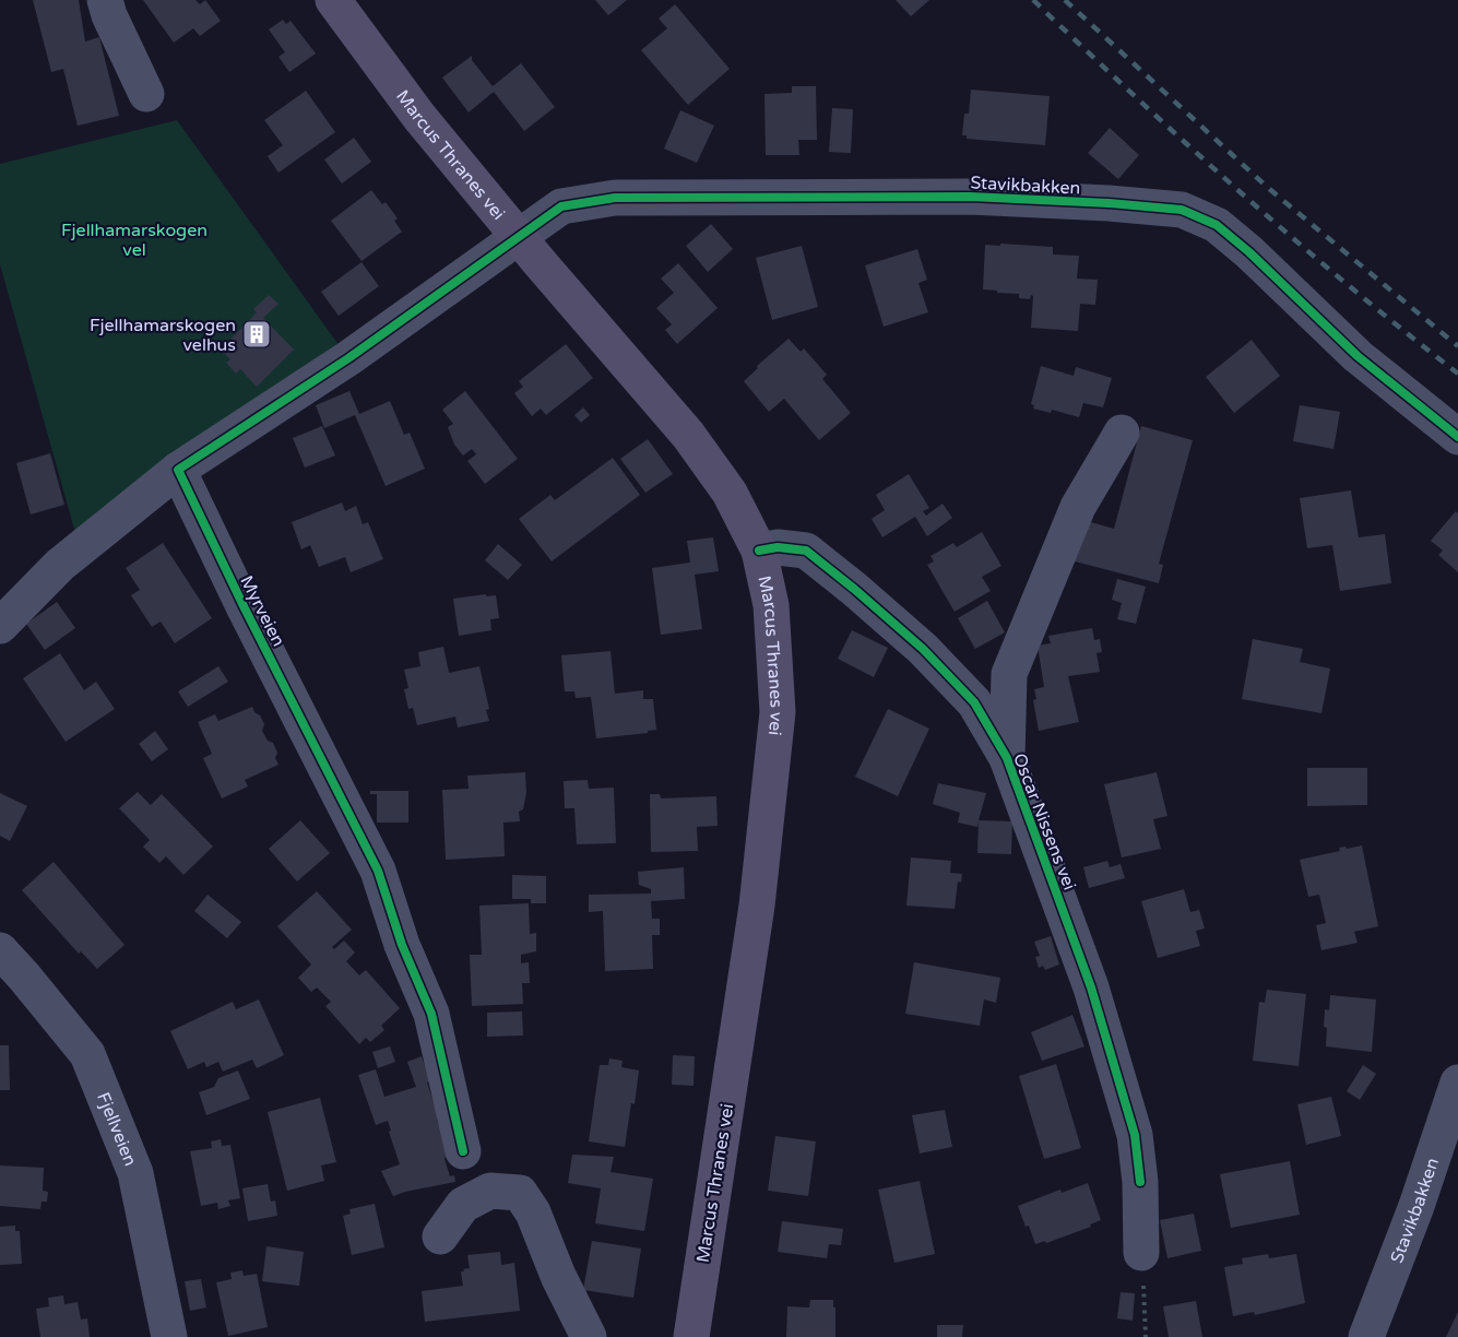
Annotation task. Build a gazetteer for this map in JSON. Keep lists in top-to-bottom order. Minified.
{"streets":{"main road":["Marcus Thranes vei"],"street":["Stavikbakken","Myrveien","Oscar Nissens vei","Fjellveien"]},"crossings":[["Marcus Thranes vei","Stavikbakken"],["Marcus Thranes vei","Oscar Nissens vei"]],"parks":["Fjellhamarskogen vel"],"places":{"building":["Fjellhamarskogen velhus"]}}
